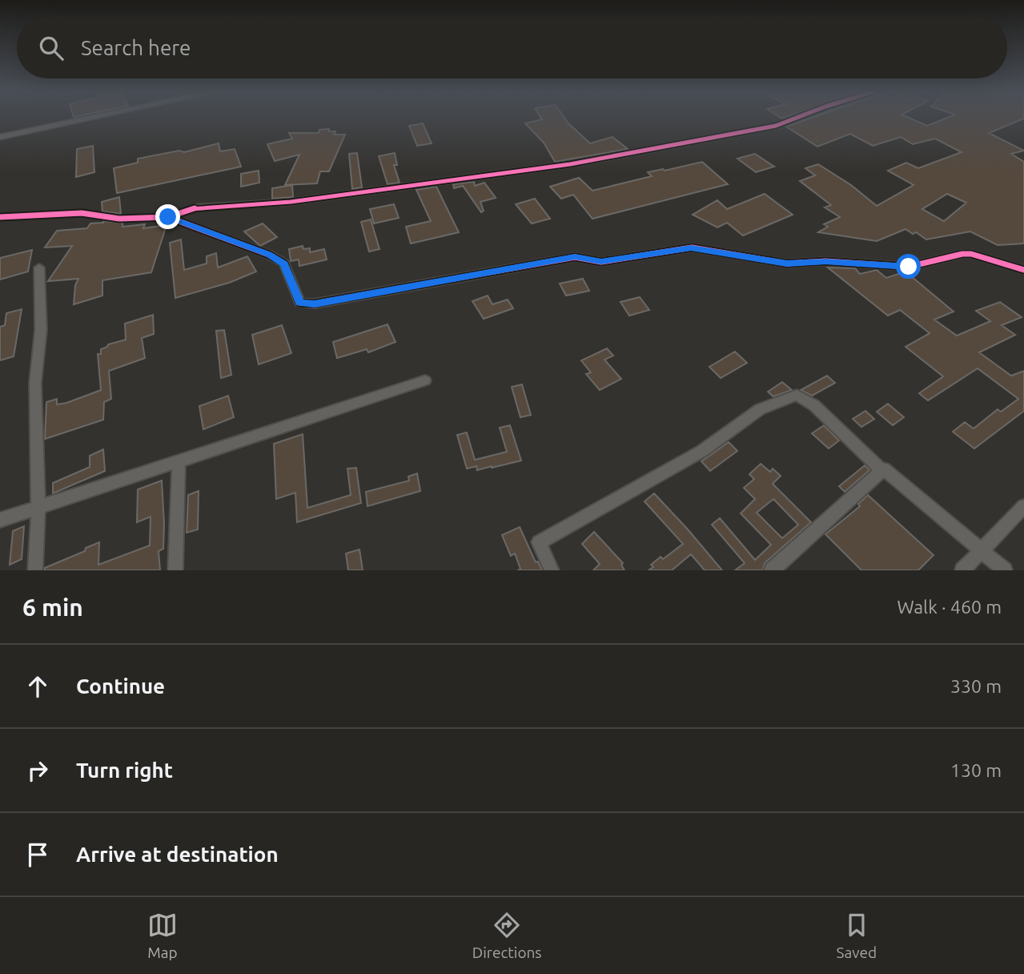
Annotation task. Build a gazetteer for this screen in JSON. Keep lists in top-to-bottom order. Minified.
{"page":{"search":"Search here","heading":["6 min","Walk · 460 m"],"list":[["Continue","330 m"],["Turn right","130 m"],"Arrive at destination"],"nav":["Map","Directions","Saved"]}}
